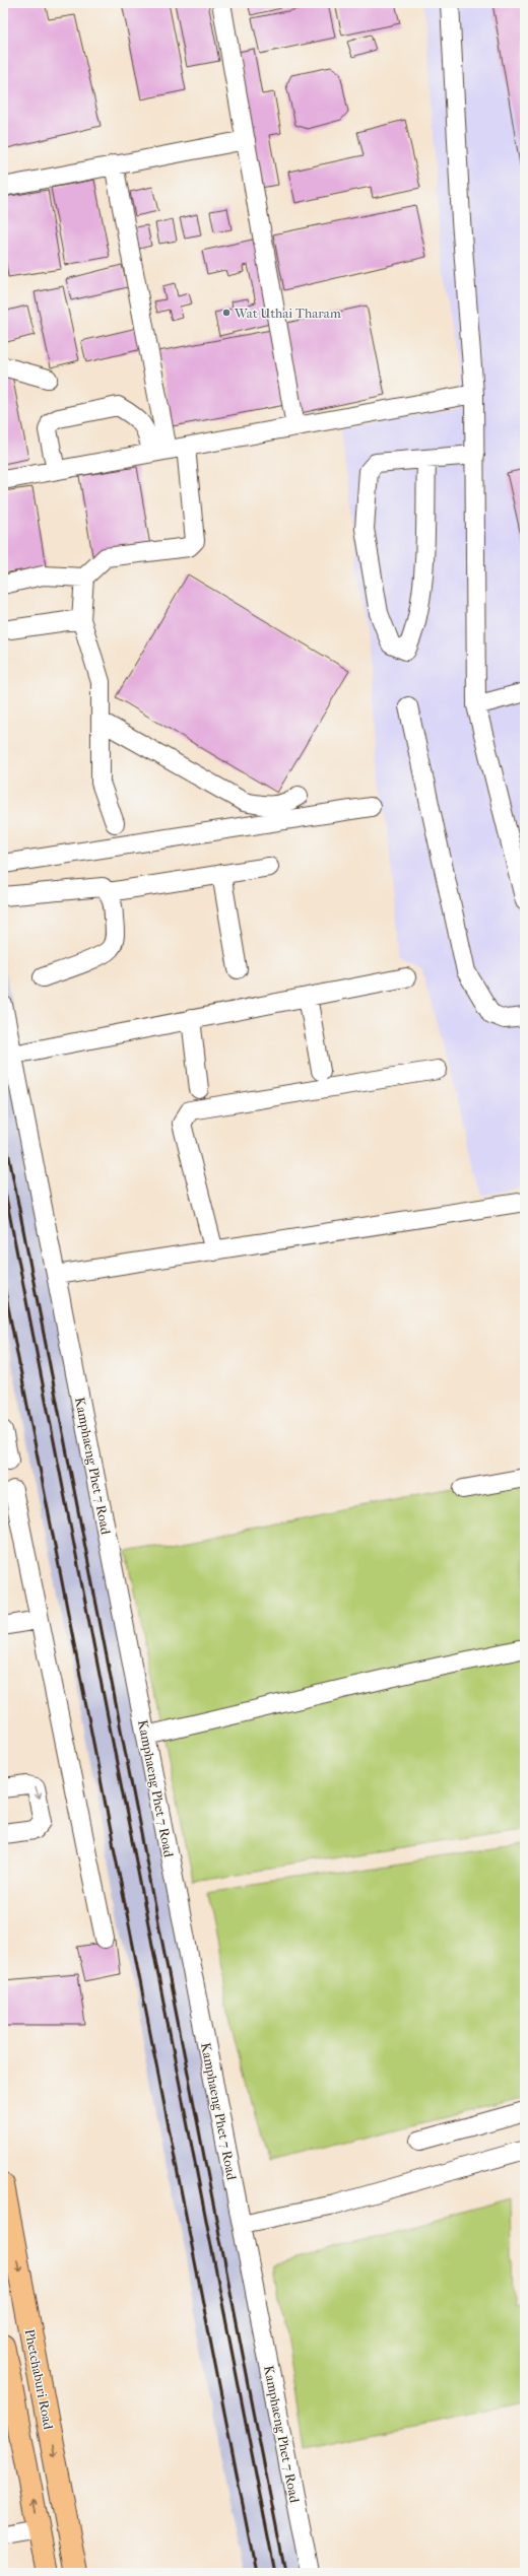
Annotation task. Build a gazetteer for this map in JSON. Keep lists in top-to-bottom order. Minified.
{"streets":{"main road":["Phetchaburi Road"],"street":["Kamphaeng Phet 7 Road"]},"places":["Wat Uthai Tharam"]}
